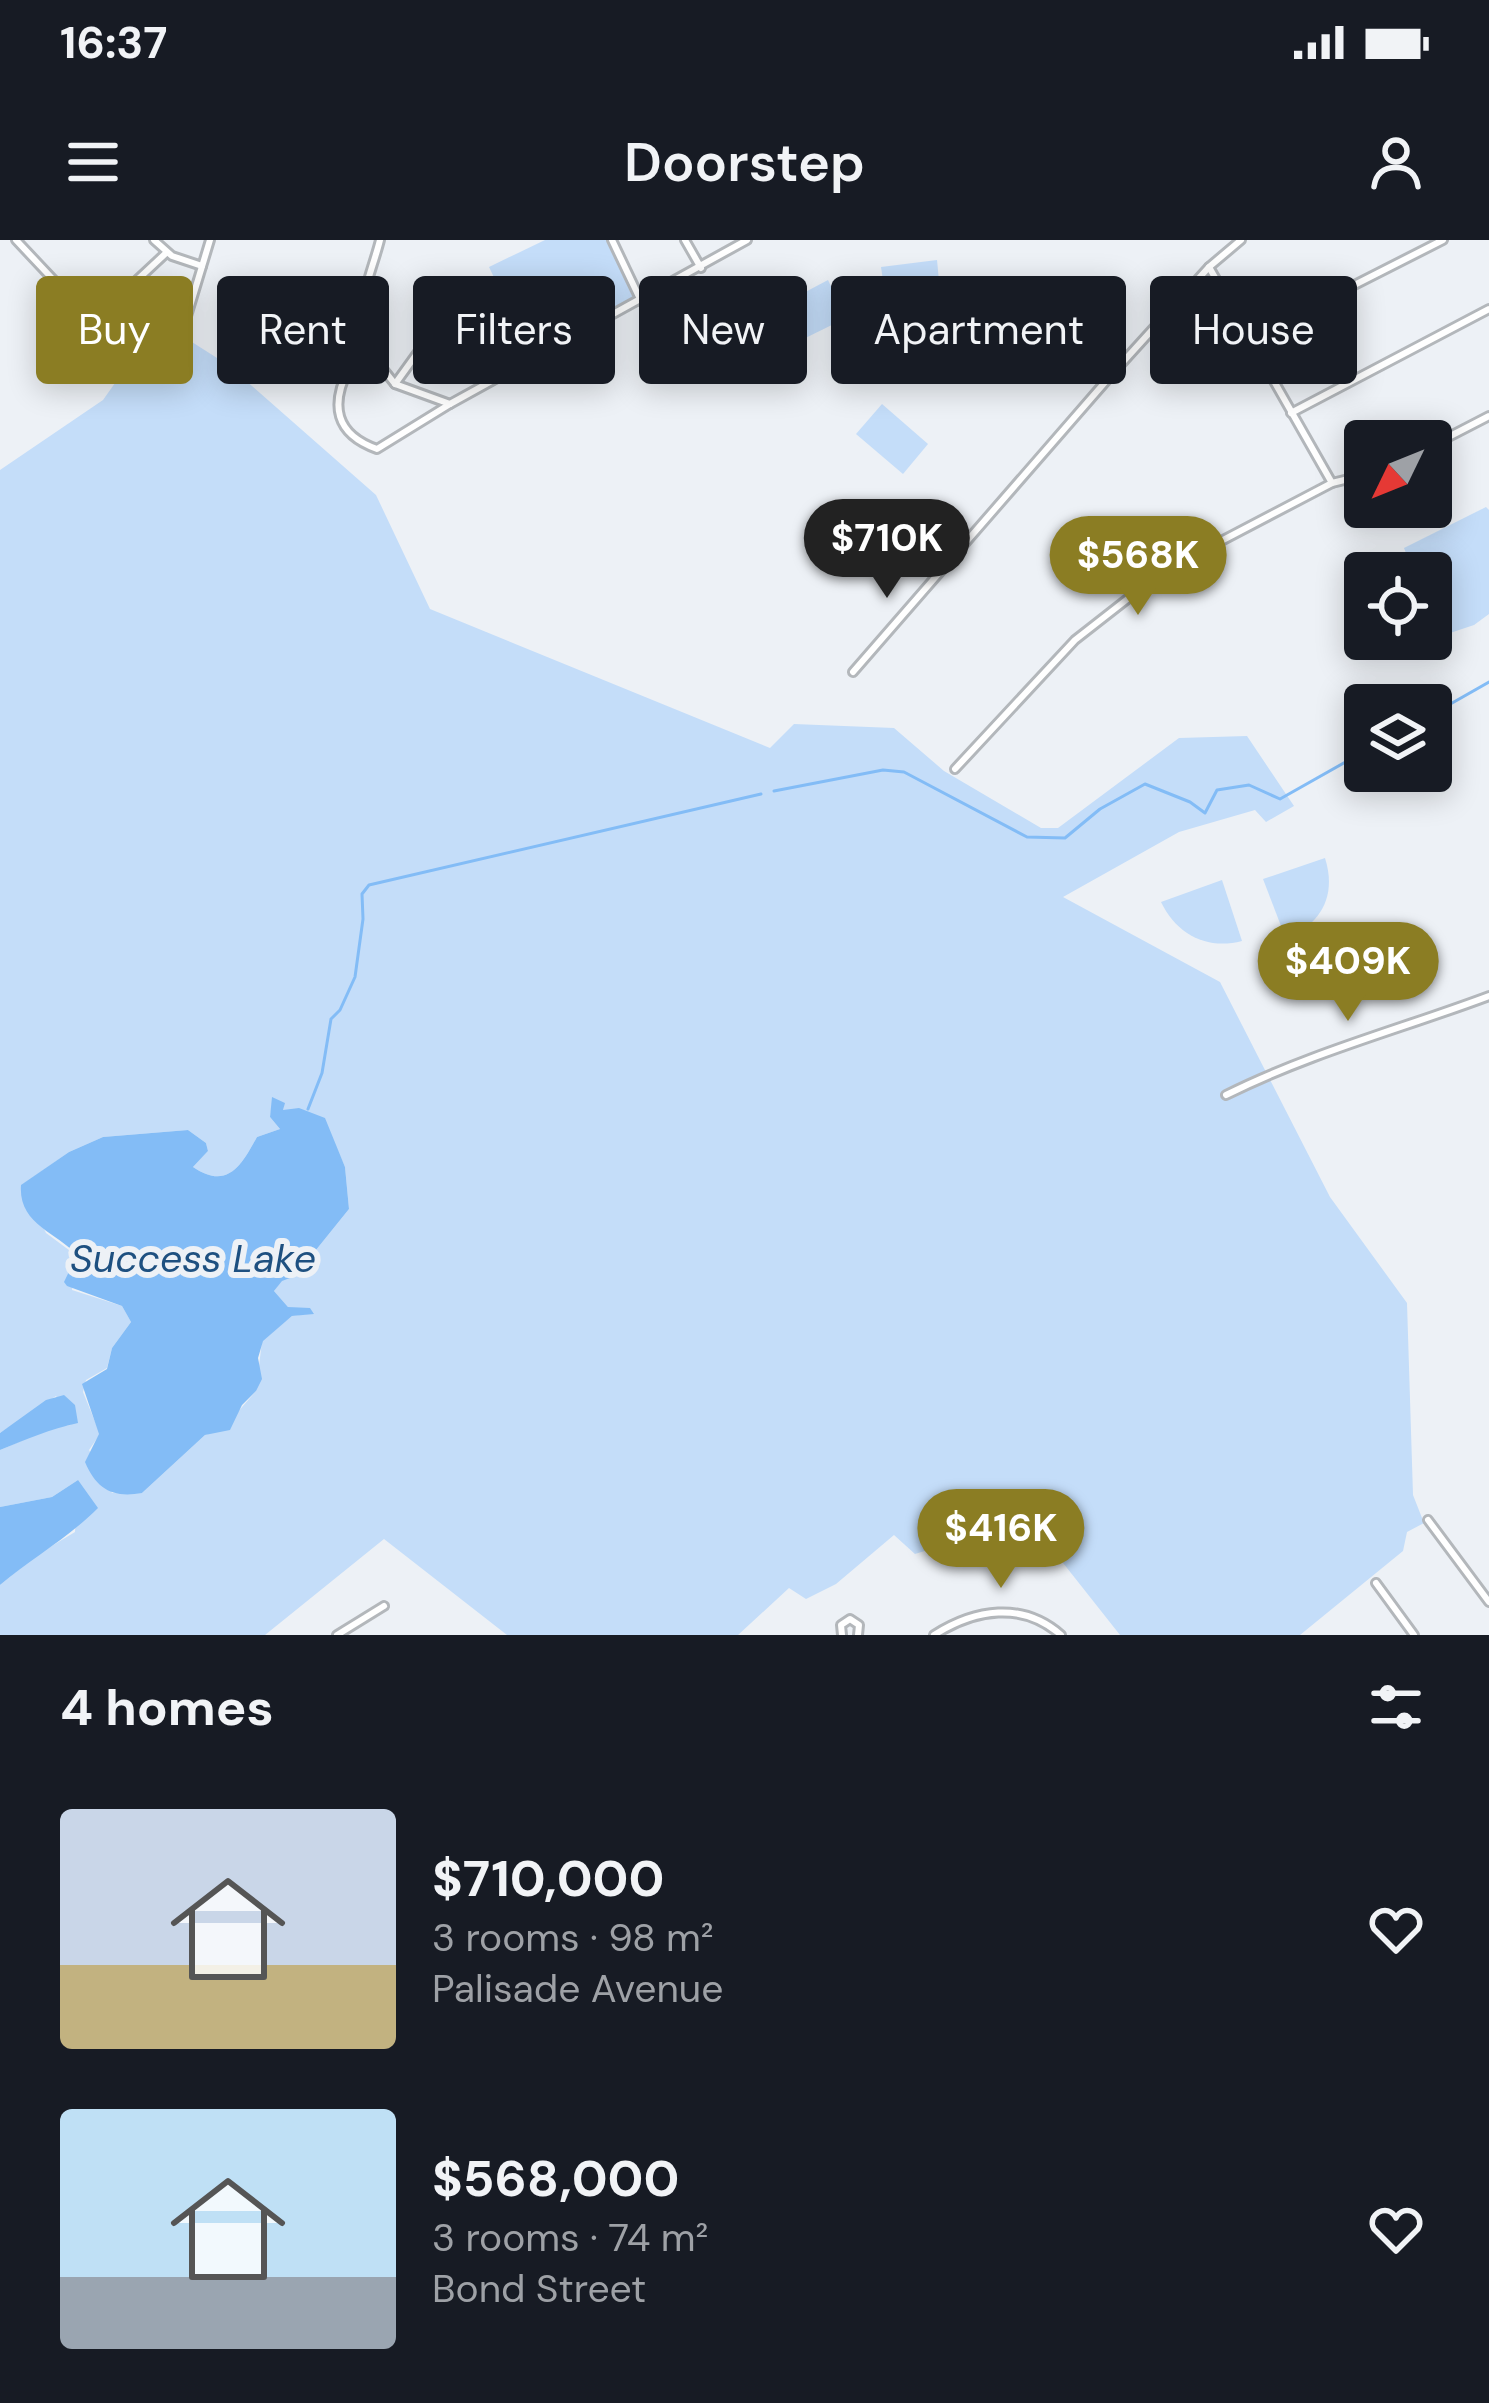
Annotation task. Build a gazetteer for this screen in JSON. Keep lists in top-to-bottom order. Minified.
{"water":["Success Lake"],"north":"bottom left","page":{"status":"16:37","header":"Doorstep","chip":["Buy","Rent","Filters","New","Apartment","House"],"price":["$710K","$568K","$409K","$416K"],"heading":"4 homes","list":[{"name":"$710,000","note":"3 rooms · 98 m² · Palisade Avenue"},{"name":"$568,000","note":"3 rooms · 74 m² · Bond Street"}]}}
